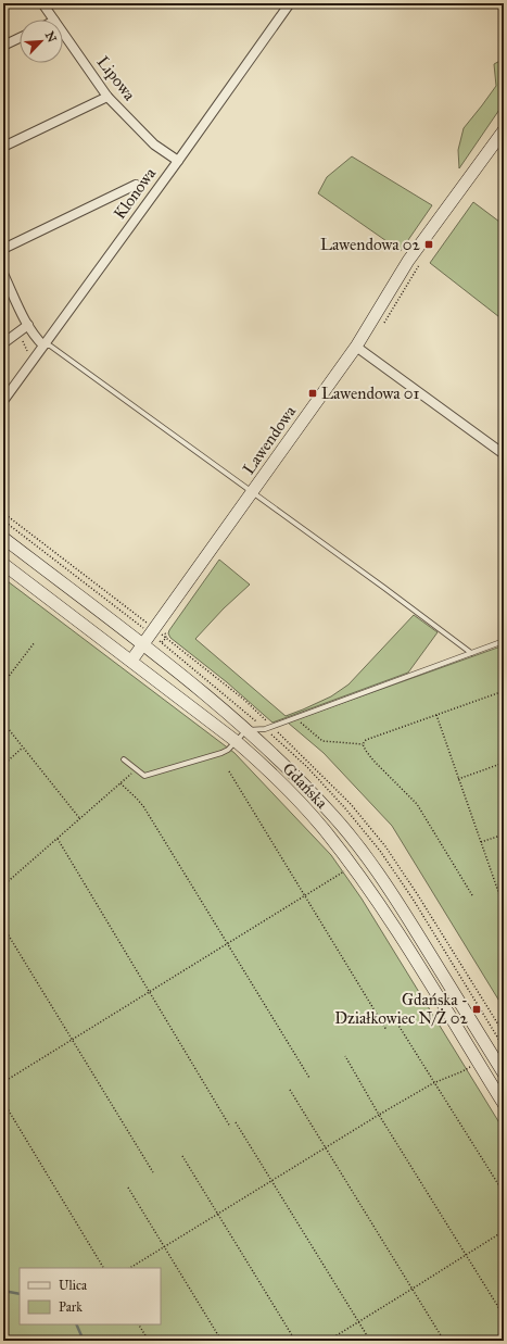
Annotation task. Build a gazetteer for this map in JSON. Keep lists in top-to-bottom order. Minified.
{"streets":{"main road":["Lawendowa","Gdańska"],"street":["Lipowa","Klonowa"]},"crossings":[["Lipowa","Klonowa"],["Lawendowa","Gdańska"]],"places":{"transit":["Lawendowa 02","Lawendowa 01","Gdańska - Działkowiec N/Ż 02"]},"legend":["Ulica","Park"],"north":"top right"}
